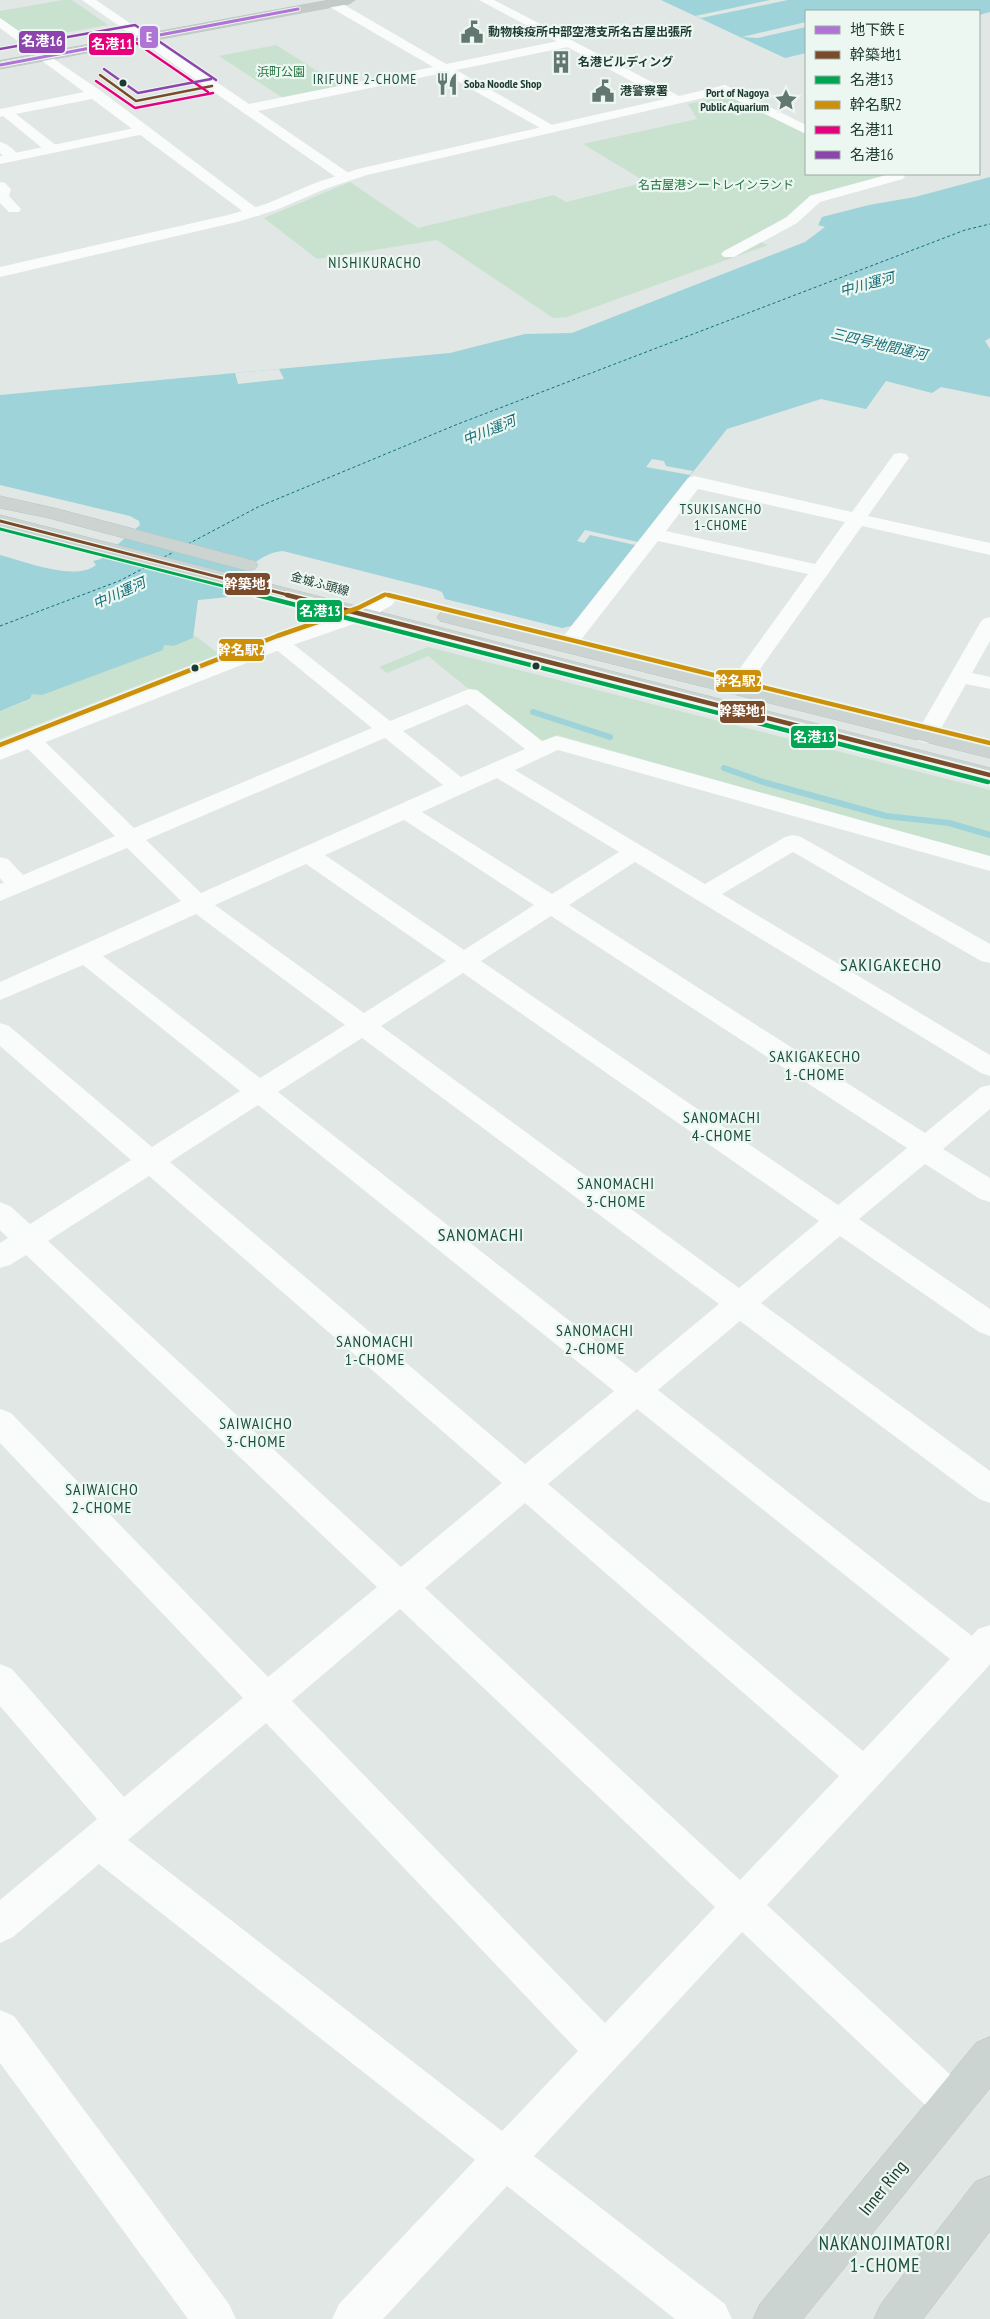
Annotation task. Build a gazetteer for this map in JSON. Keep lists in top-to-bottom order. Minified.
{"streets":{"main road":["金城ふ頭線","Inner Ring"]},"districts":["IRIFUNE 2-CHOME","NISHIKURACHO","TSUKISANCHO 1-CHOME","SAKIGAKECHO","SAKIGAKECHO 1-CHOME","SANOMACHI 4-CHOME","SANOMACHI 3-CHOME","SANOMACHI","SANOMACHI 2-CHOME","SANOMACHI 1-CHOME","SAIWAICHO 3-CHOME","SAIWAICHO 2-CHOME","NAKANOJIMATORI 1-CHOME"],"water":["中川運河","三四号地間運河"],"parks":["浜町公園","名古屋港シートレインランド"],"places":{"public building":["動物検疫所中部空港支所名古屋出張所","港警察署"],"building":["名港ビルディング"],"restaurant":["Soba Noodle Shop"],"place":["Port of Nagoya Public Aquarium"]},"lines":["metro line E","transit line 名港16","transit line 幹築地1","transit line 名港11","transit line 名港13","transit line 幹名駅2"],"legend":["地下鉄 E","幹築地1","名港13","幹名駅2","名港11","名港16"]}
